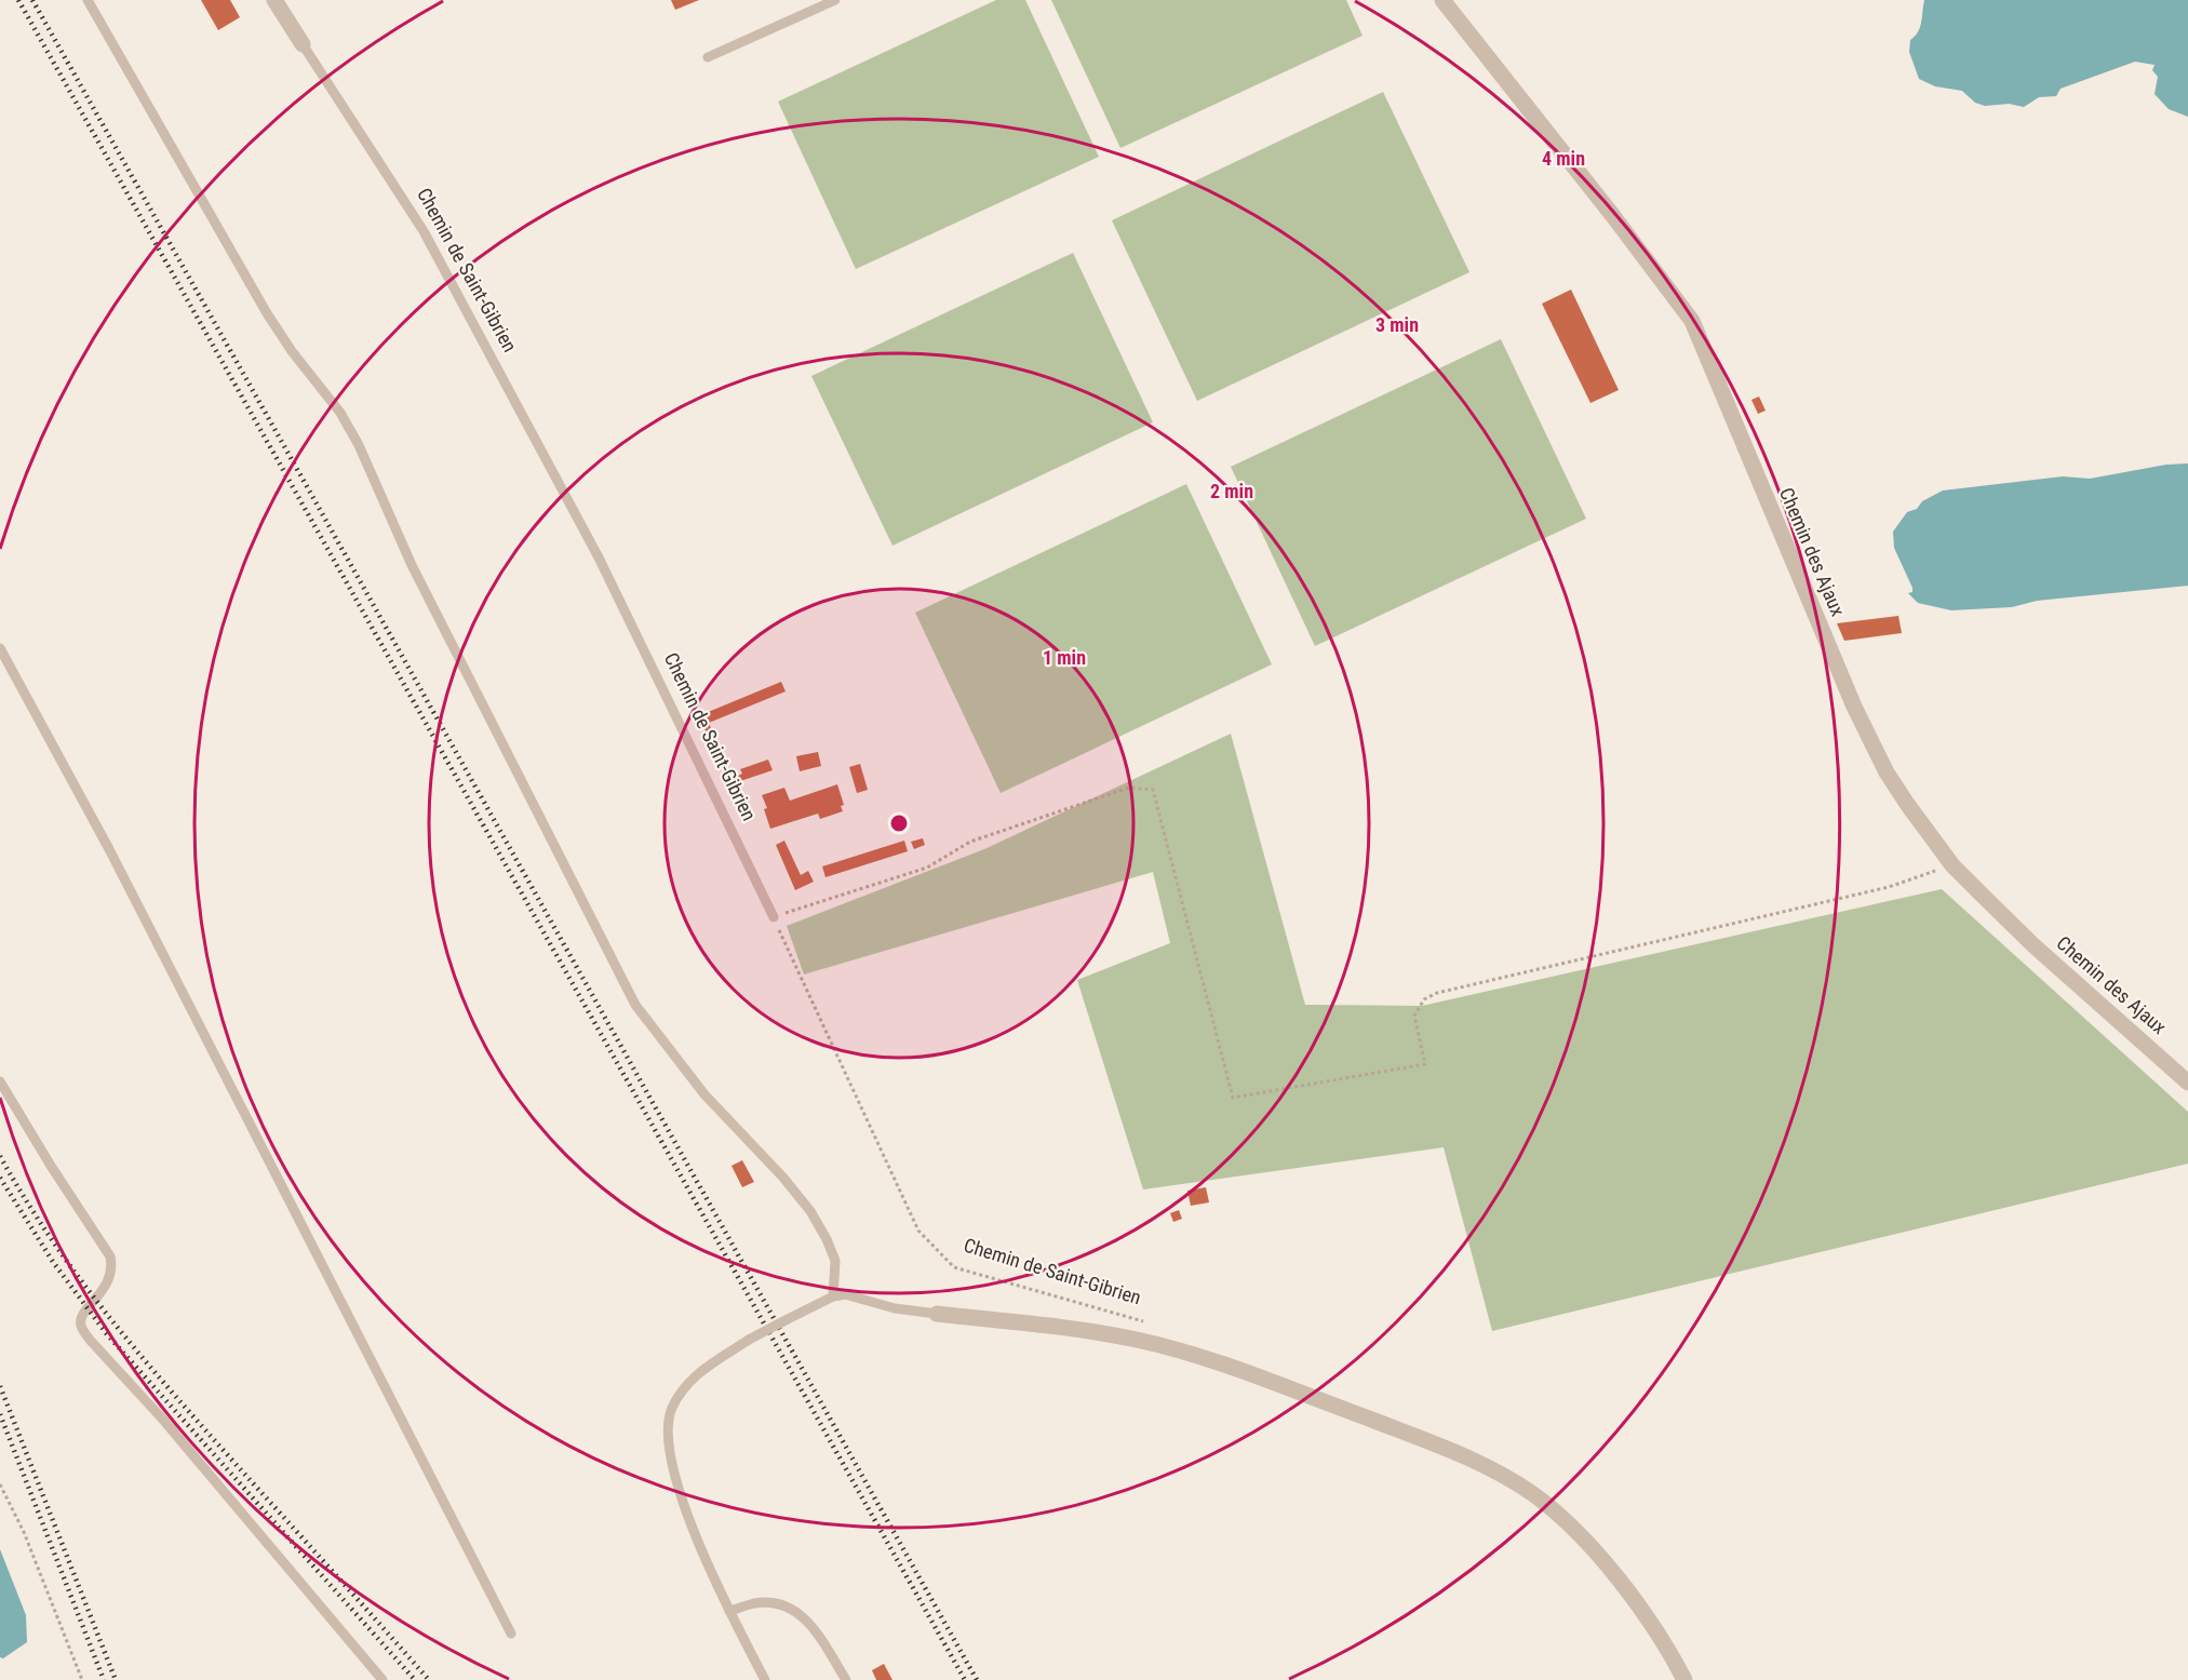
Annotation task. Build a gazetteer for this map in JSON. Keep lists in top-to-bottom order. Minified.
{"streets":{"street":["Chemin de Saint-Gibrien","Chemin des Ajaux"]},"rings":["4 min","3 min","2 min","1 min"]}
